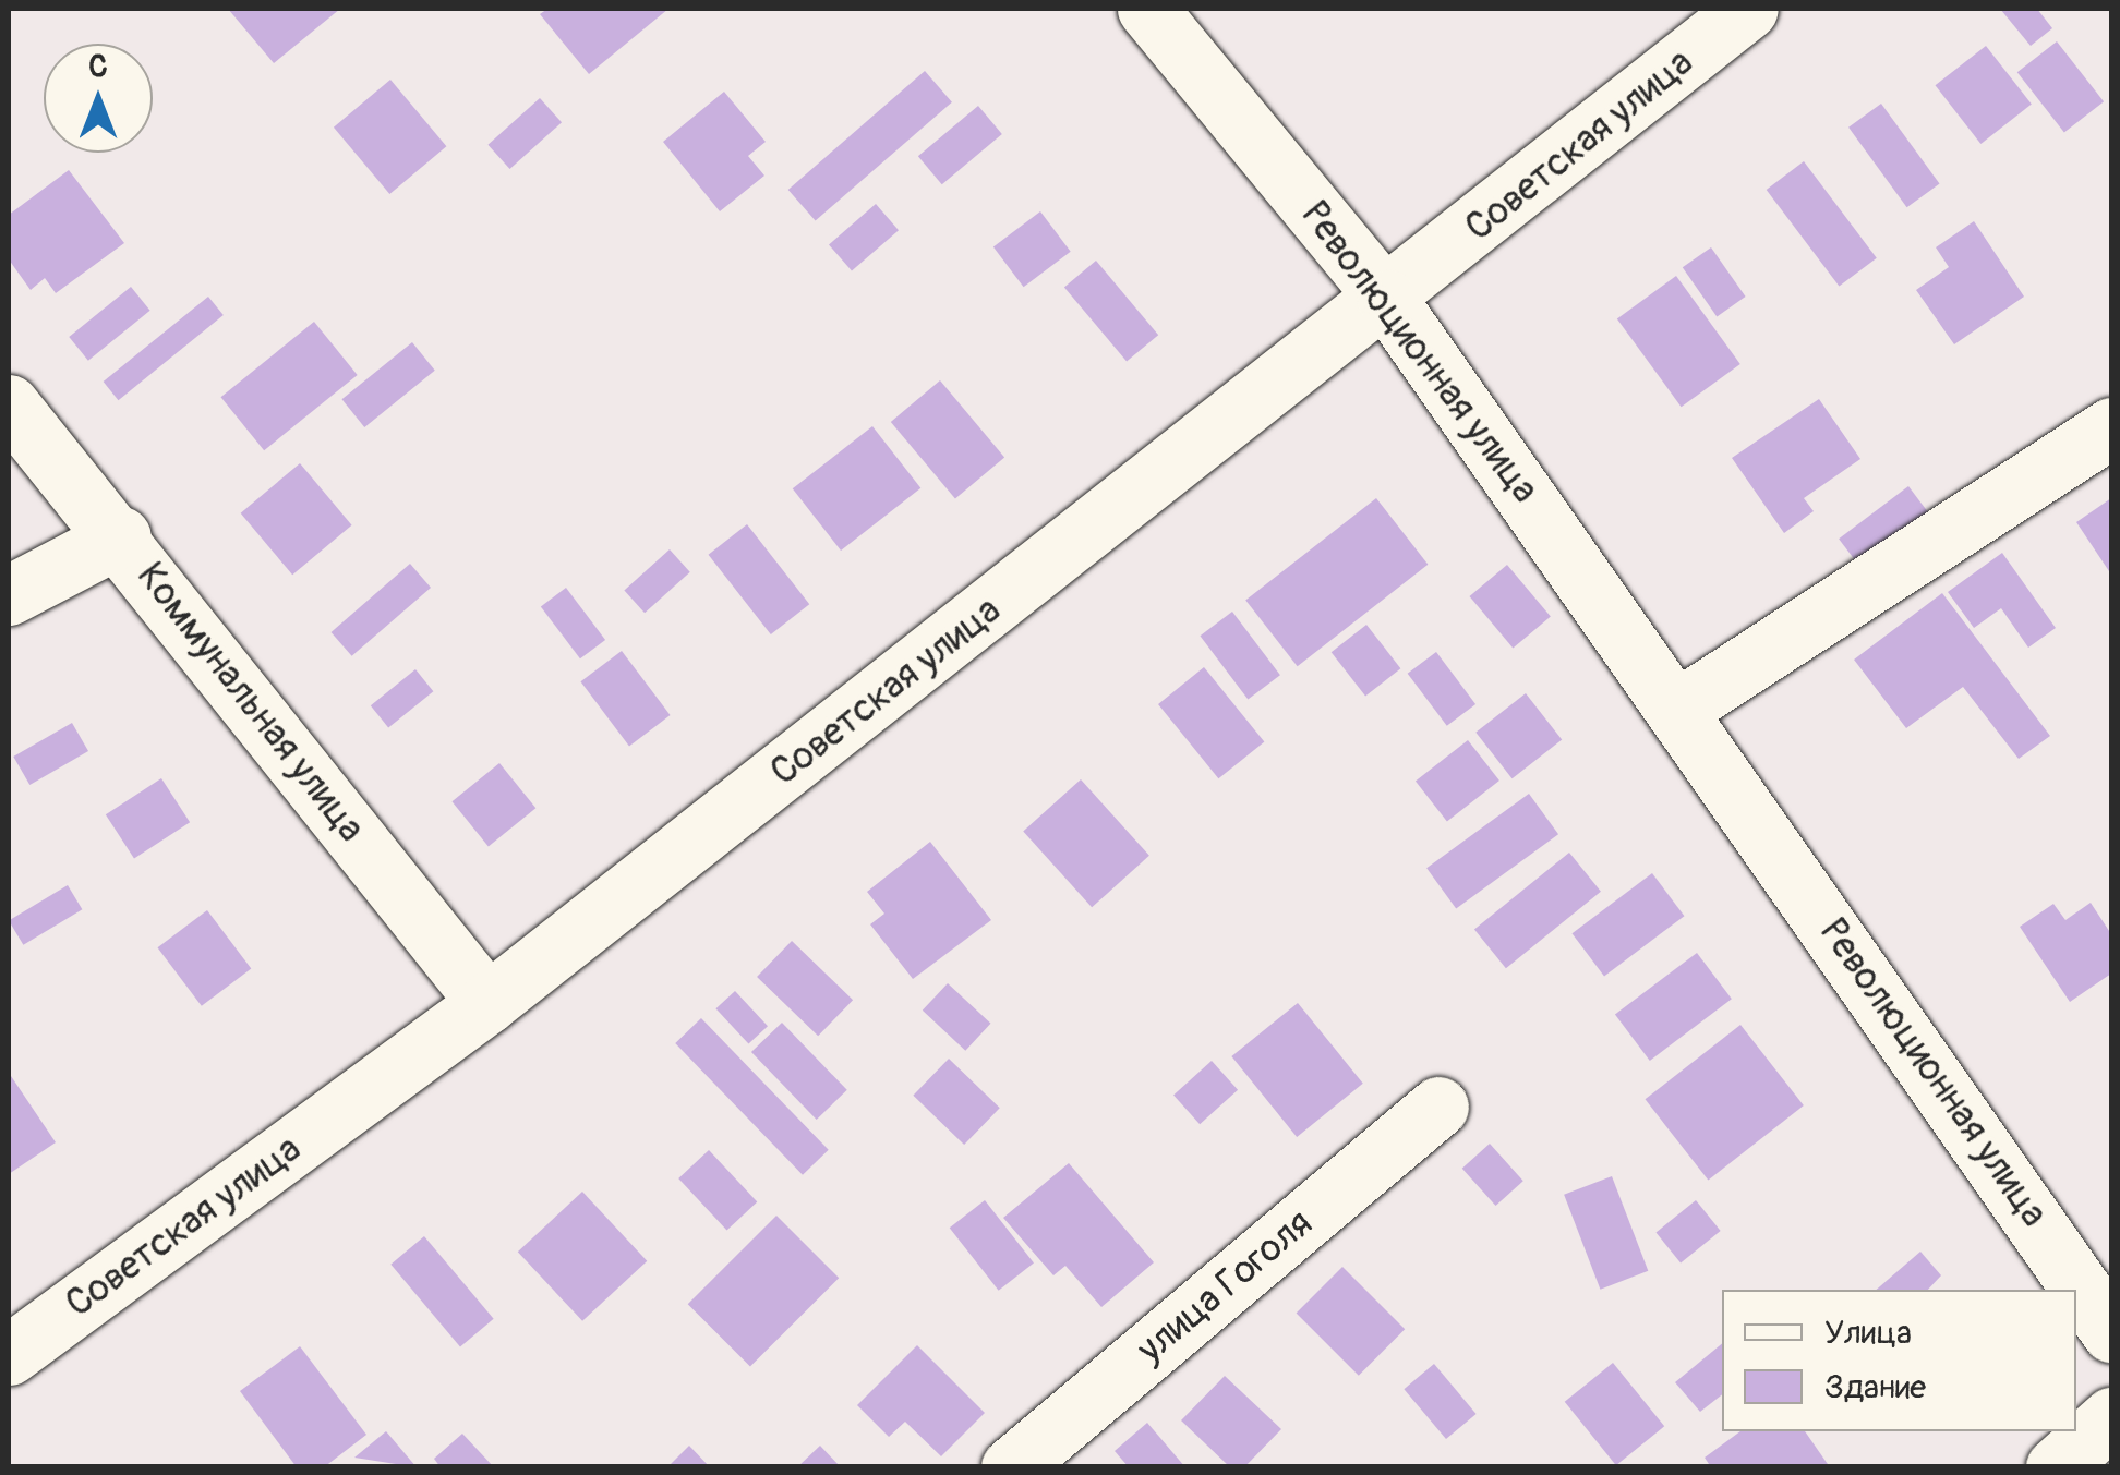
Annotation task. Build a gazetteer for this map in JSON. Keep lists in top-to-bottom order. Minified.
{"streets":{"street":["Советская улица","Революционная улица","Коммунальная улица","улица Гоголя"]},"crossings":[["Советская улица","Революционная улица"],["Советская улица","Коммунальная улица"]],"legend":["Улица","Здание"],"north":"top"}
